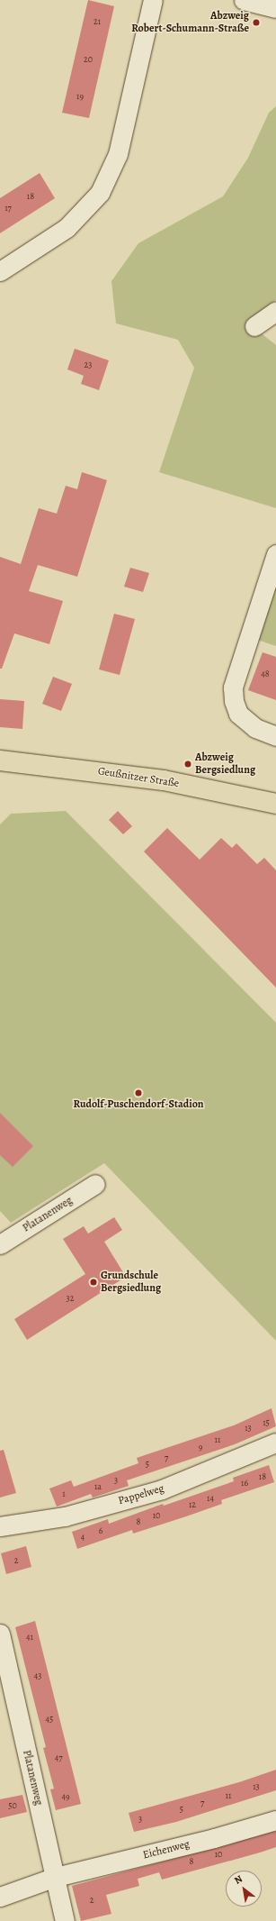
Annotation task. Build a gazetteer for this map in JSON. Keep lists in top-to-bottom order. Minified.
{"streets":{"main road":["Geußnitzer Straße"],"street":["Platanenweg","Pappelweg","Eichenweg"]},"crossings":[["Platanenweg","Eichenweg"]],"places":["Abzweig Robert-Schumann-Straße","Abzweig Bergsiedlung","Rudolf-Puschendorf-Stadion","Grundschule Bergsiedlung"],"house_numbers":["21","20","19","18","17","23","48","32","15","13","11","9","7","5","18","3","16","1a","1","14","12","10","8","6","4","2","41","43","45","47","13","11","49","7","50","5","3","10","8","2"],"north":"top left"}
